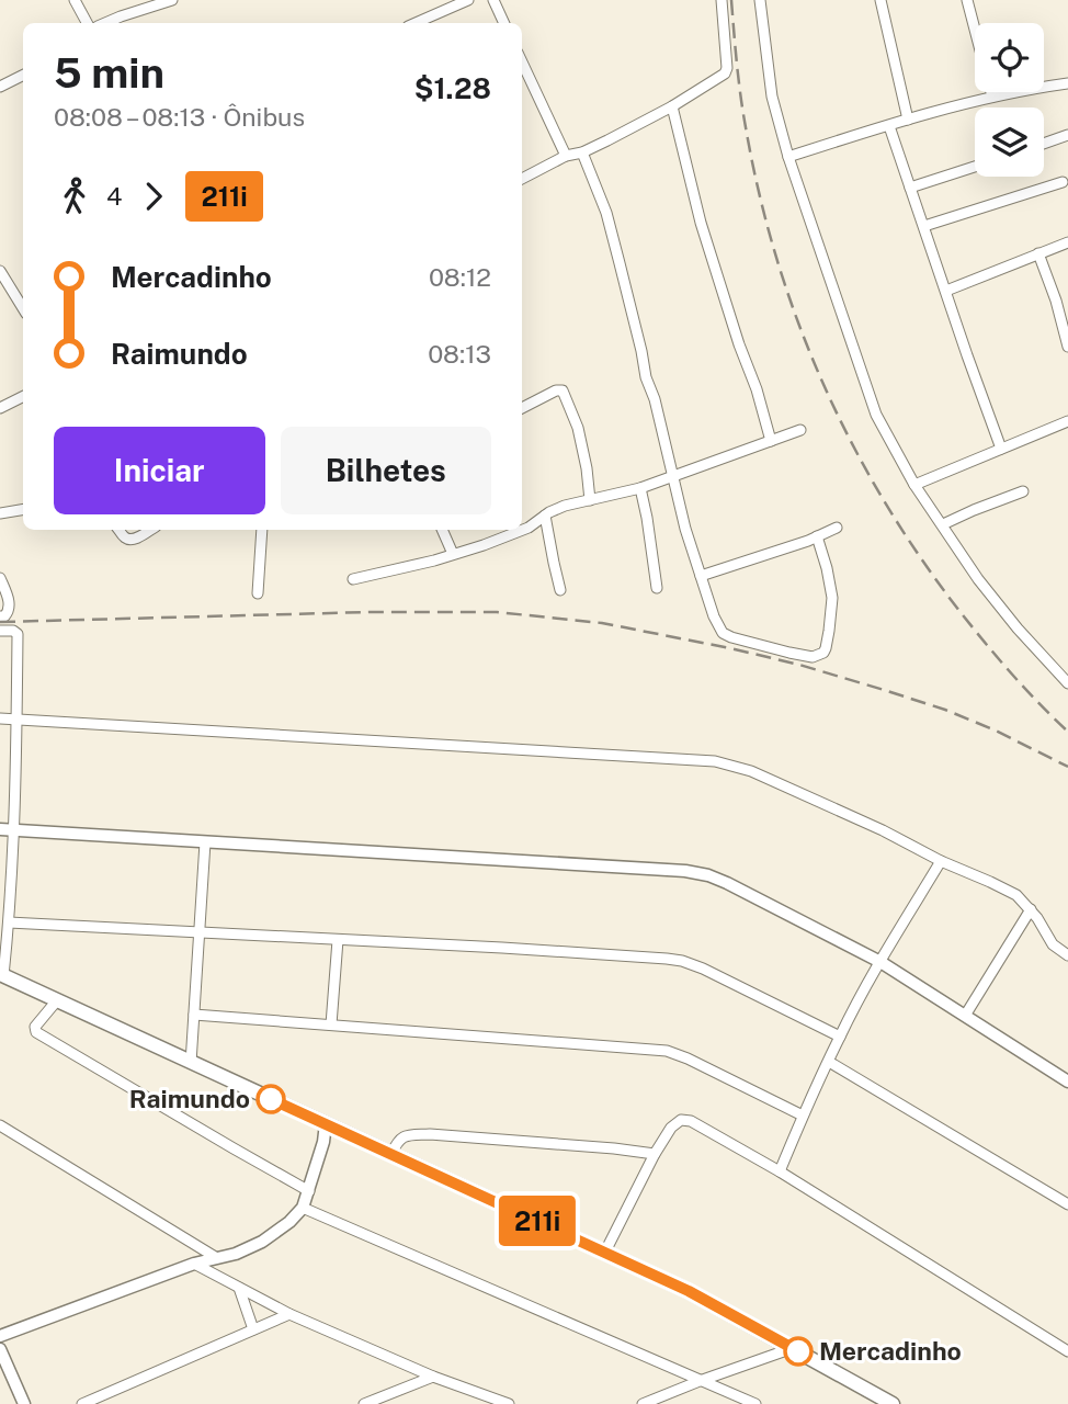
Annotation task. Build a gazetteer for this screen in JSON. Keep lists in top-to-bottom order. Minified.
{"places":["Raimundo","Mercadinho"],"lines":["bus line 211i"],"page":{"on_map":"211i","heading":["5 min","08:08 – 08:13 · Ônibus","$1.28"],"legs":["4","211i"],"list":[{"name":"Mercadinho","value":"08:12"},{"name":"Raimundo","value":"08:13"}],"buttons":["Iniciar","Bilhetes"]}}
